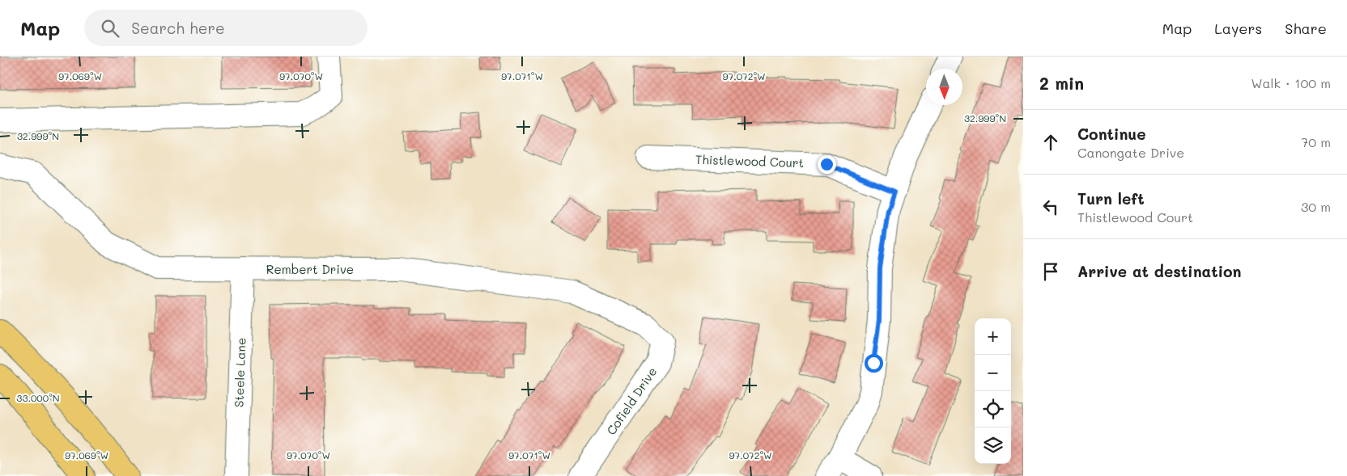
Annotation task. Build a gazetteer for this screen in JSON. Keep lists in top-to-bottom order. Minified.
{"streets":{"street":["Thistlewood Court","Rembert Drive","Steele Lane","Cofield Drive"]},"crossings":[["Rembert Drive","Steele Lane"],["Rembert Drive","Cofield Drive"]],"north":"bottom","page":{"header":"Map","search":"Search here","nav":["Map","Layers","Share"],"heading":["2 min","Walk · 100 m"],"list":[["Continue","Canongate Drive","70 m"],["Turn left","Thistlewood Court","30 m"],"Arrive at destination"],"map_buttons":["+","−"]},"coordinates":["97.069°W","97.070°W","97.071°W","97.072°W","32.999°N","33.000°N"]}
